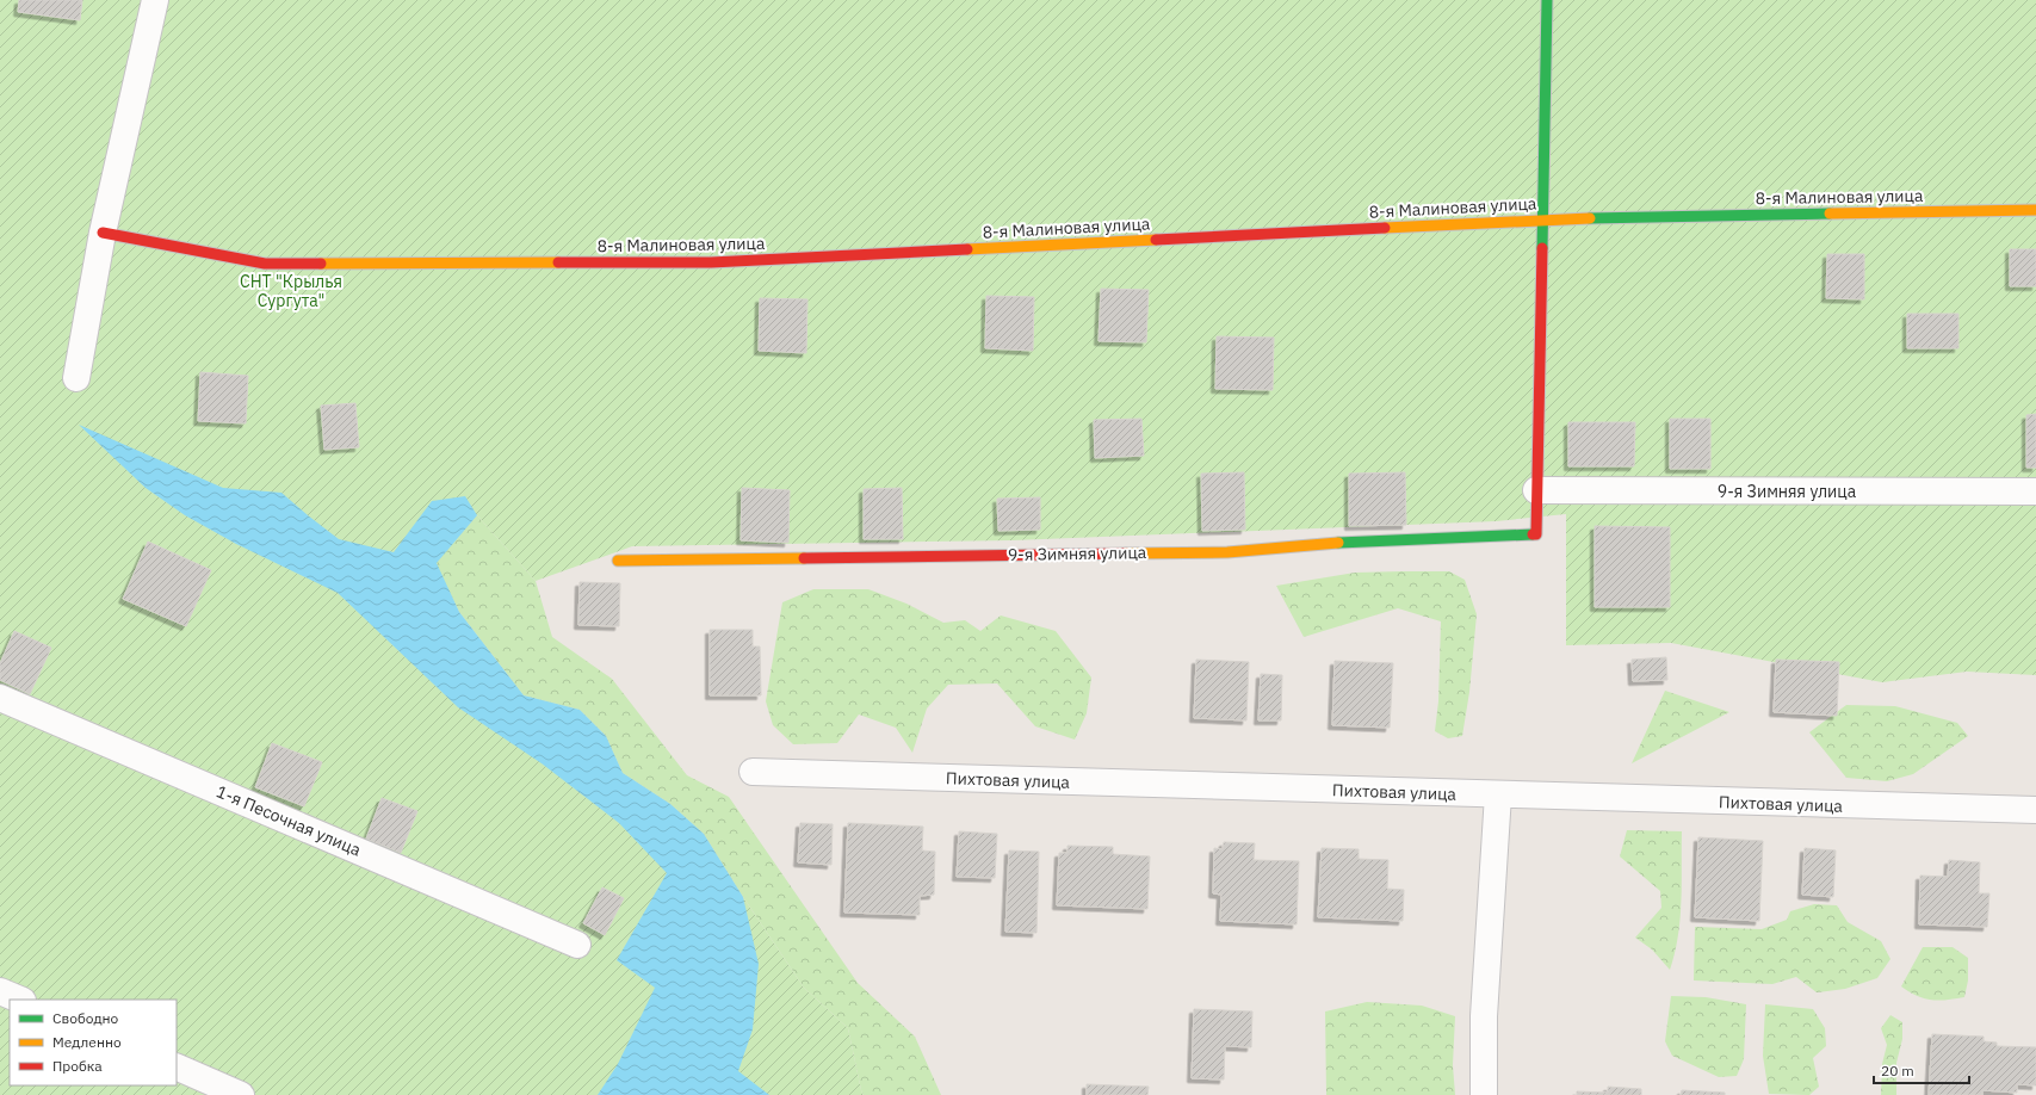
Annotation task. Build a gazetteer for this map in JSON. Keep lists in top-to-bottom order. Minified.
{"streets":{"street":["8-я Малиновая улица","9-я Зимняя улица","Пихтовая улица","1-я Песочная улица"]},"parks":["CНТ \"Крылья Сургута\""],"legend":["Свободно","Медленно","Пробка"],"scale_bar":"20 m"}
